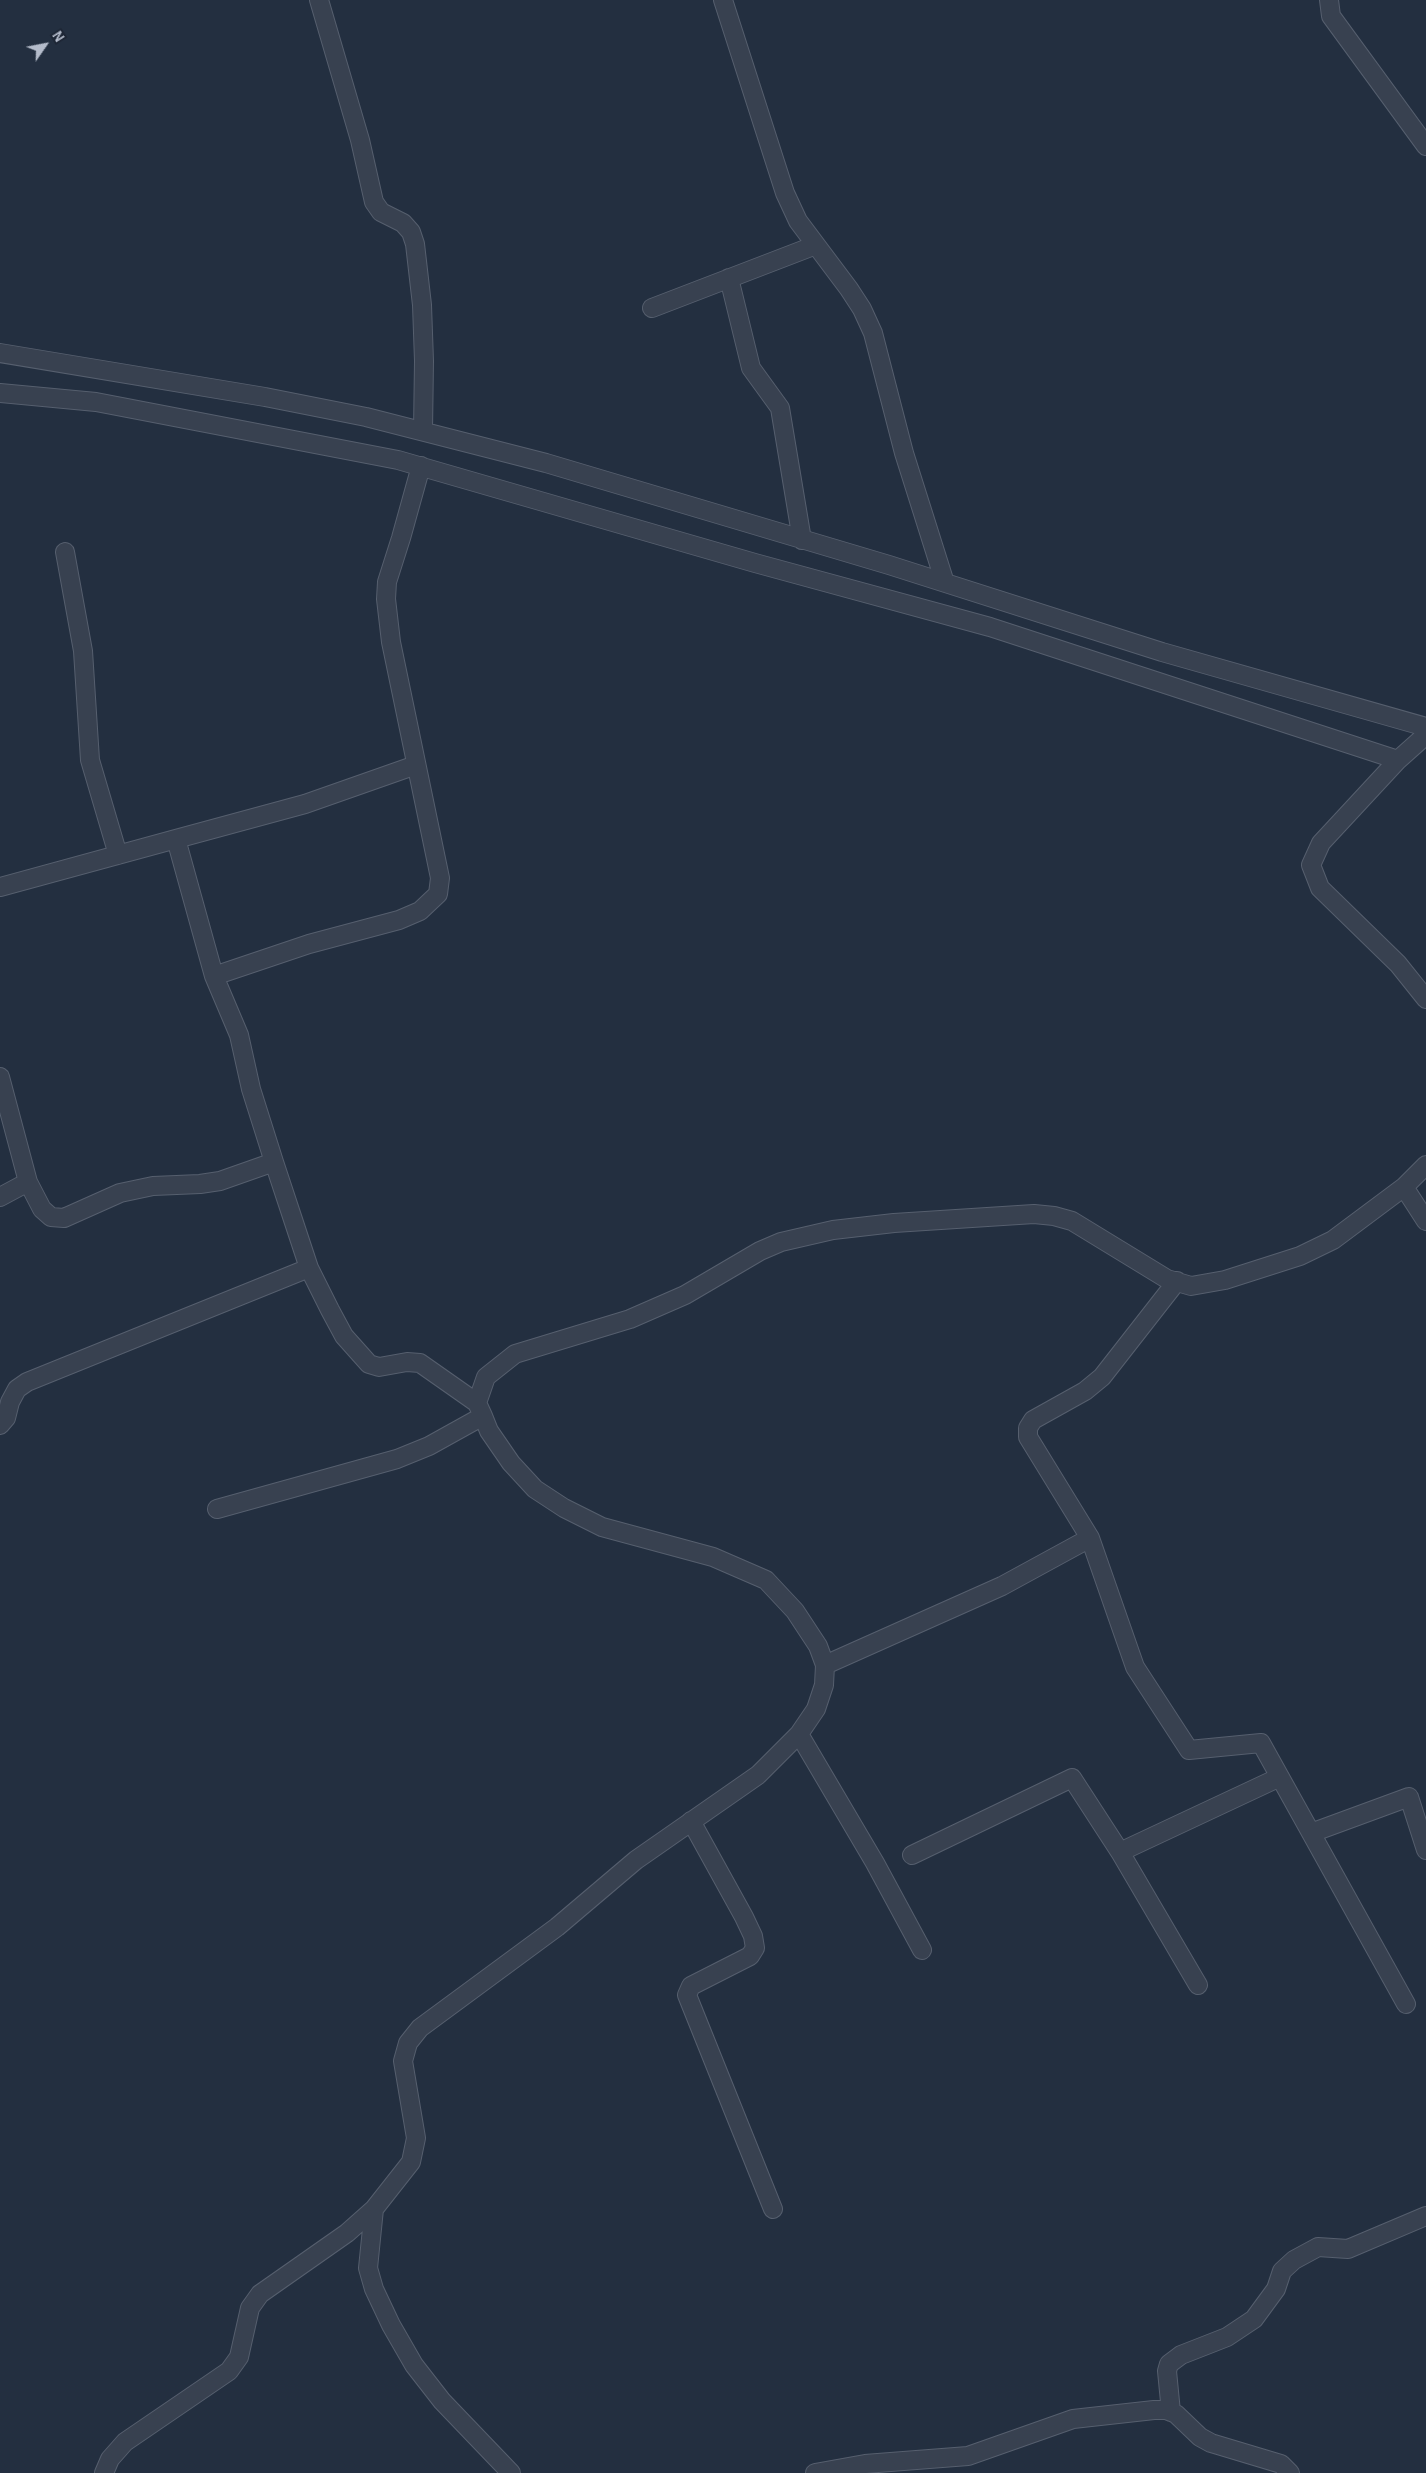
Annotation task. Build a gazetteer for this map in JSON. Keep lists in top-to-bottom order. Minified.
{"north":"top right"}
